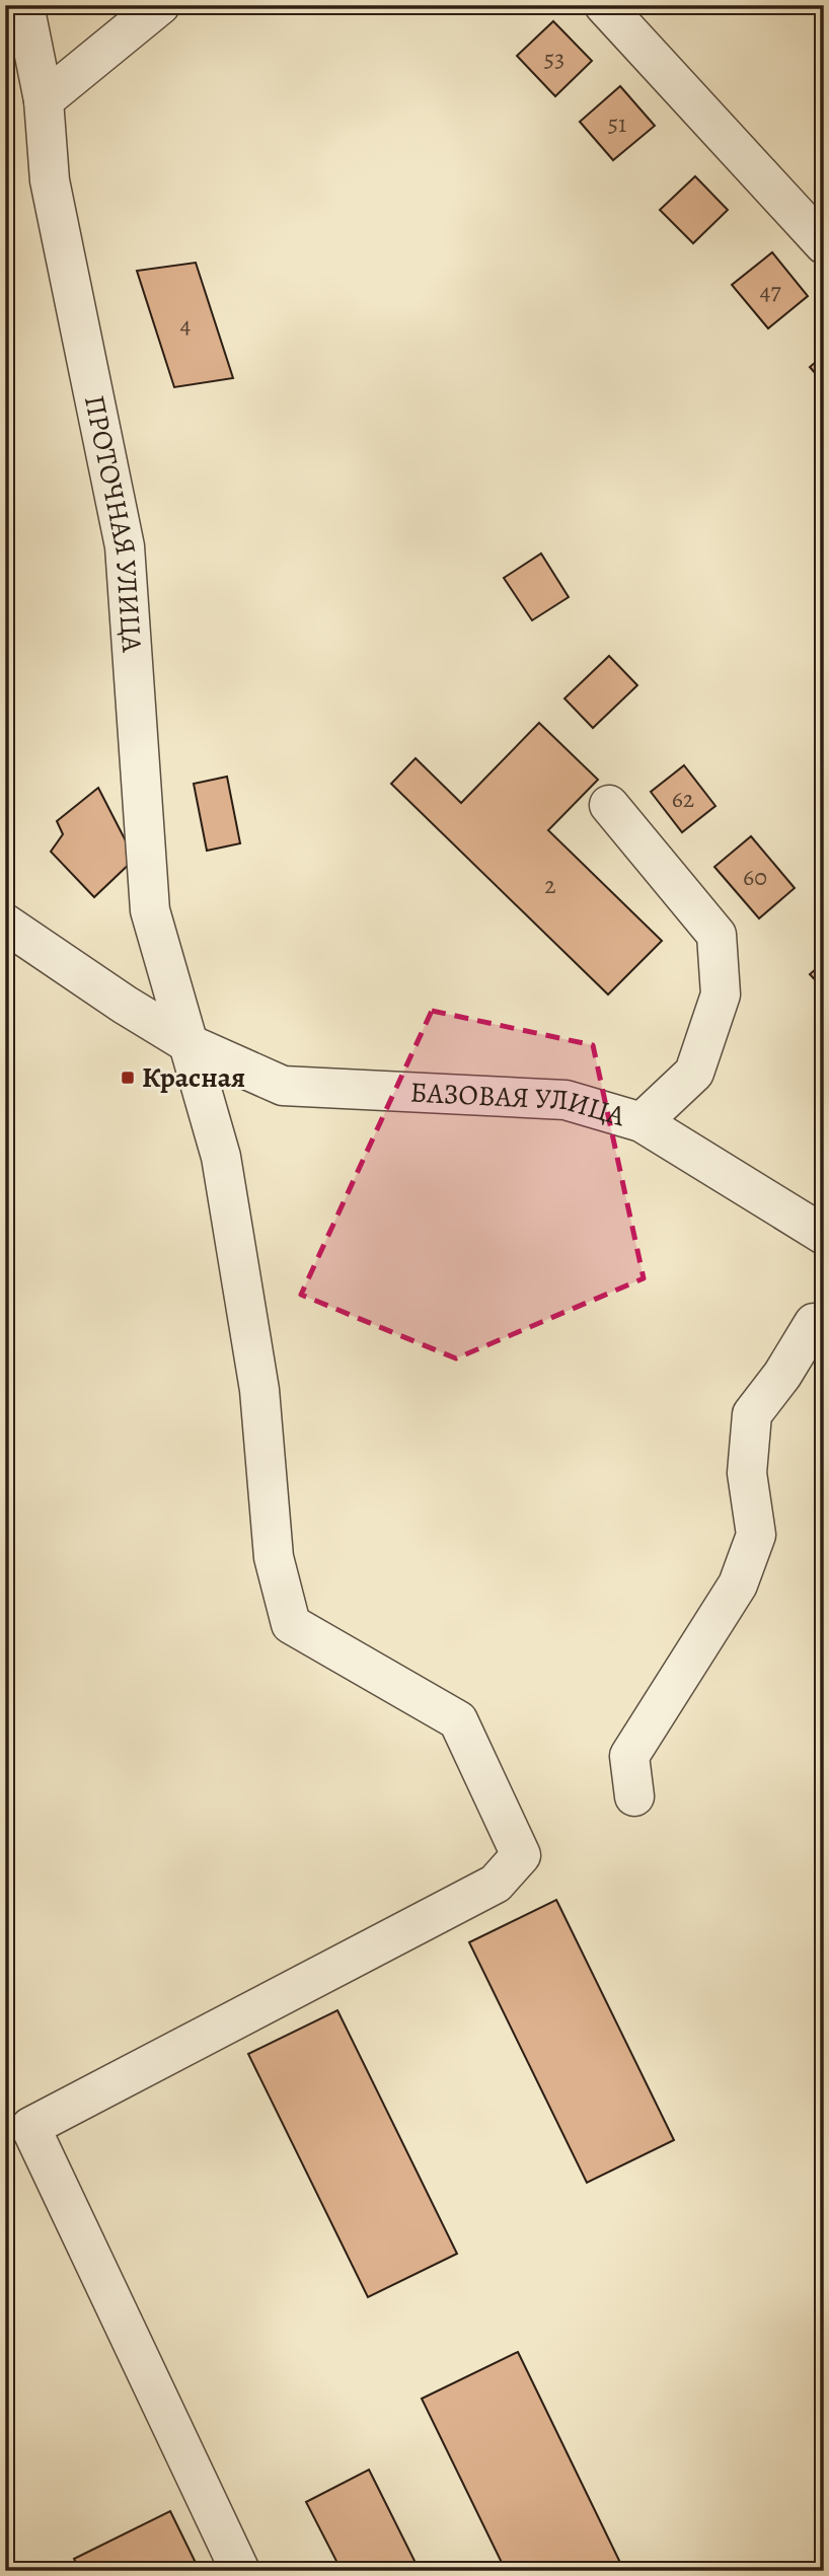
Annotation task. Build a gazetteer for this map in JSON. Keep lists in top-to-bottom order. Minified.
{"streets":{"street":["ПРОТОЧНАЯ УЛИЦА","БАЗОВАЯ УЛИЦА"]},"crossings":[["ПРОТОЧНАЯ УЛИЦА","БАЗОВАЯ УЛИЦА"]],"places":{"transit":["Красная"]},"house_numbers":["53","51","47","4","62","60","2"]}
